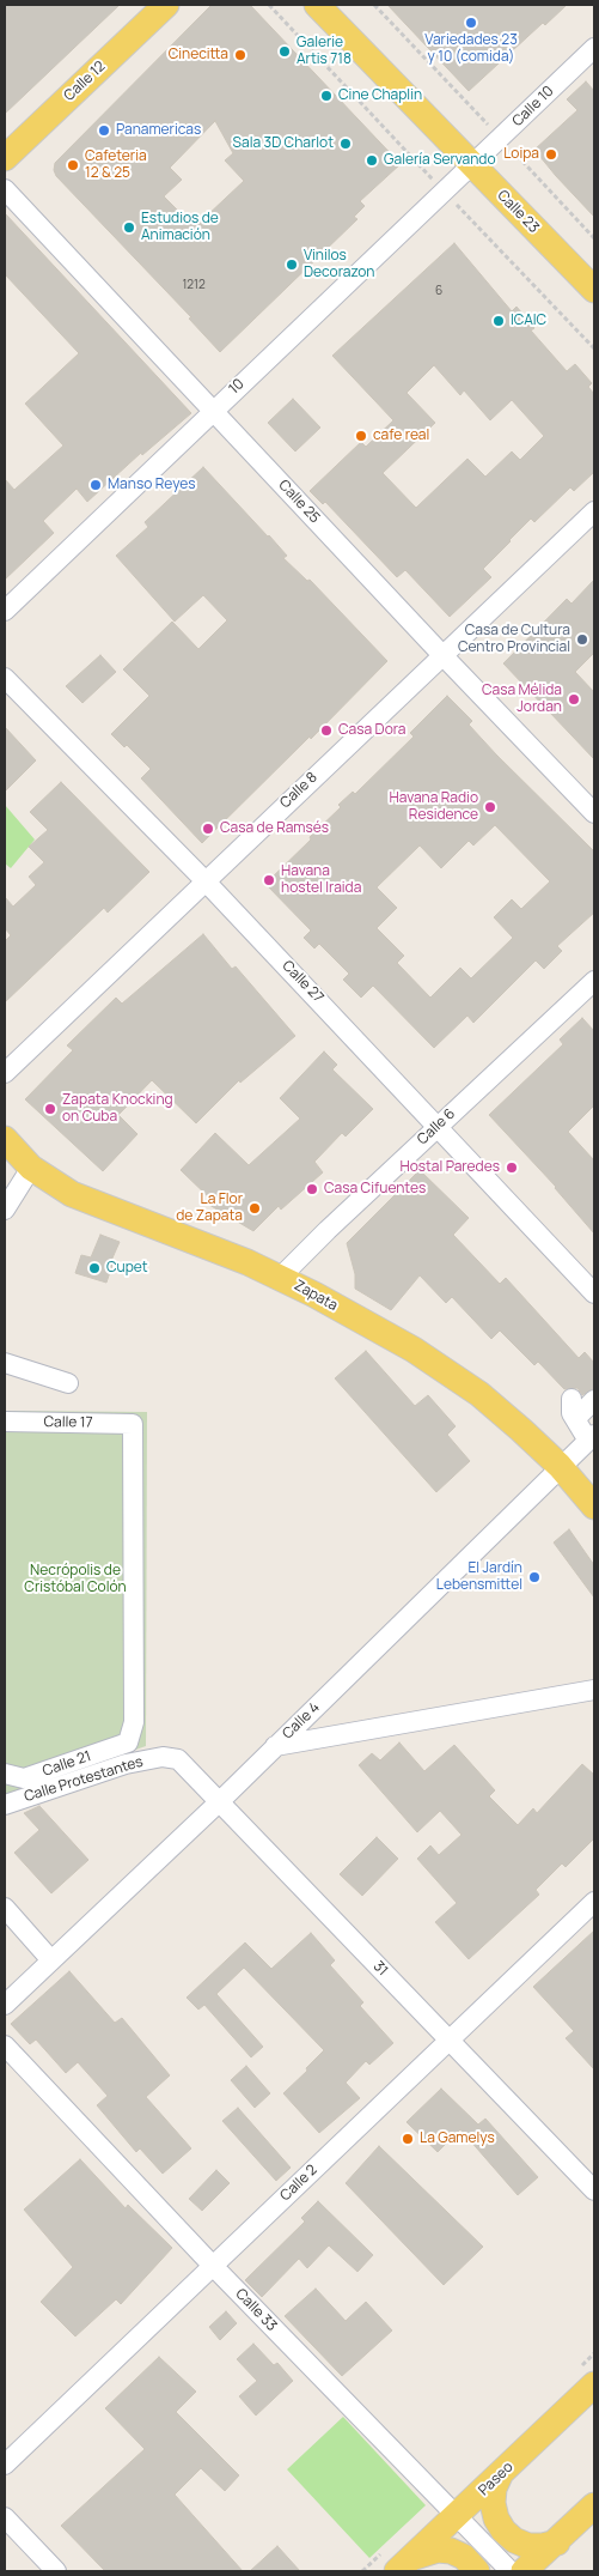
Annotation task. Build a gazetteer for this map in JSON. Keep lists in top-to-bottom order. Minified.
{"streets":{"main road":["Calle 12","Calle 23","Zapata","Paseo"],"street":["Calle 10","10","Calle 25","Calle 8","Calle 27","Calle 6","Calle 17","Calle 4","Calle 21","Calle Protestantes","31","Calle 2","Calle 33"]},"crossings":[["Calle 10","Calle 23"],["Calle 10","10"],["Calle 23","10"],["10","Calle 25"],["Calle 25","Calle 8"],["Calle 8","Calle 27"],["Calle 27","Calle 6"],["Calle 6","Zapata"],["Zapata","Calle 4"],["Calle 17","Calle 21"],["Calle 4","31"],["Calle Protestantes","31"],["31","Calle 2"],["Calle 2","Calle 33"],["Calle 33","Paseo"]],"parks":["Necrópolis de Cristóbal Colón"],"places":["Variedades 23 y 10 (comida)","Galerie Artis 718","Cinecitta","Cine Chaplin","Panamericas","Sala 3D Charlot","Loipa","Galería Servando","Cafeteria 12 & 25","Estudios de Animación","Vinilos Decorazon","ICAIC","cafe real","Manso Reyes","Casa de Cultura Centro Provincial","Casa Mélida Jordan","Casa Dora","Havana Radio Residence","Casa de Ramsés","Havana hostel Iraida","Zapata Knocking on Cuba","Hostal Paredes","Casa Cifuentes","La Flor de Zapata","Cupet","El Jardín Lebensmittel","La Gamelys"],"house_numbers":["1212","6"]}
